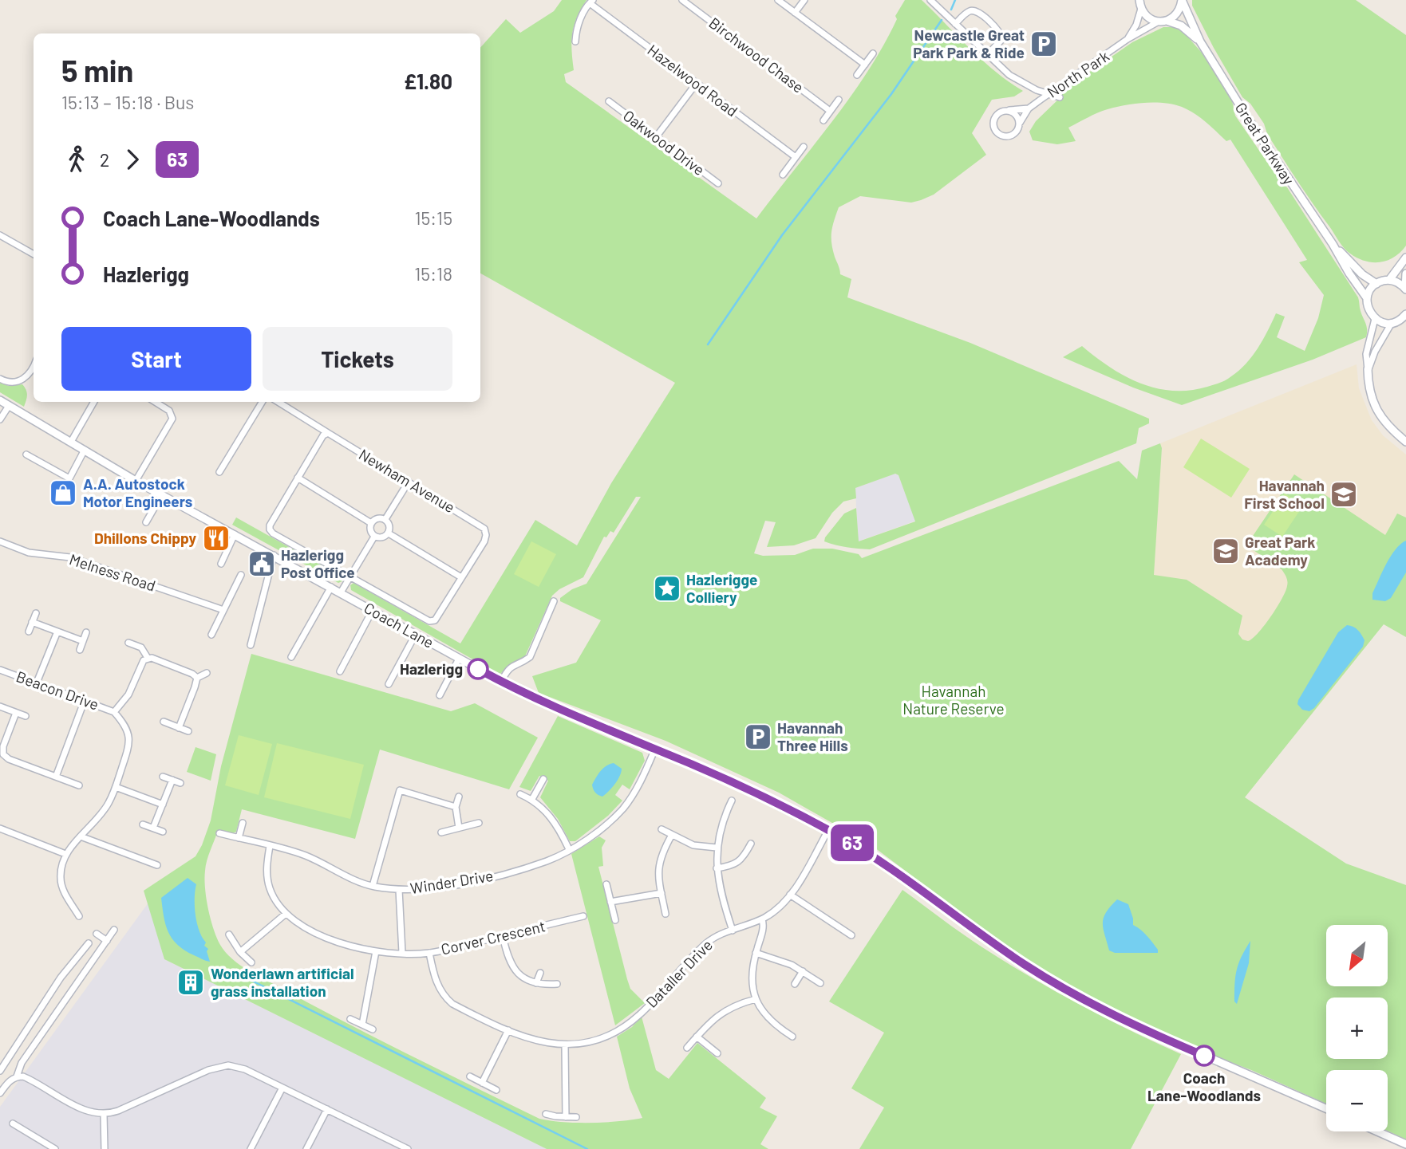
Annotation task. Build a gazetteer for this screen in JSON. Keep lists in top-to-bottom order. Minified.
{"streets":{"street":["Birchwood Chase","North Park","Hazelwood Road","Oakwood Drive","Great Parkway","Newham Avenue","Melness Road","Coach Lane","Beacon Drive","Winder Drive","Corver Crescent","Dataller Drive"]},"crossings":[["North Park","Great Parkway"],["Coach Lane","Winder Drive"],["Coach Lane","Dataller Drive"],["Winder Drive","Corver Crescent"],["Corver Crescent","Dataller Drive"]],"parks":["Havannah Nature Reserve"],"places":{"parking":["Newcastle Great Park Park & Ride","Havannah Three Hills"],"shop":["A.A. Autostock Motor Engineers"],"school or university":["Havannah First School","Great Park Academy"],"restaurant":["Dhillons Chippy"],"public building":["Hazlerigg Post Office"],"place":["Hazlerigge Colliery"],"other":["Hazlerigg","Coach Lane-Woodlands"],"building":["Wonderlawn artificial grass installation"]},"lines":["bus line 63"],"north":"bottom left","page":{"on_map":"63","heading":["5 min","15:13 – 15:18 · Bus","£1.80"],"legs":["2","63"],"list":[{"name":"Coach Lane-Woodlands","value":"15:15"},{"name":"Hazlerigg","value":"15:18"}],"buttons":["Start","Tickets"],"map_buttons":["+","−"]}}
